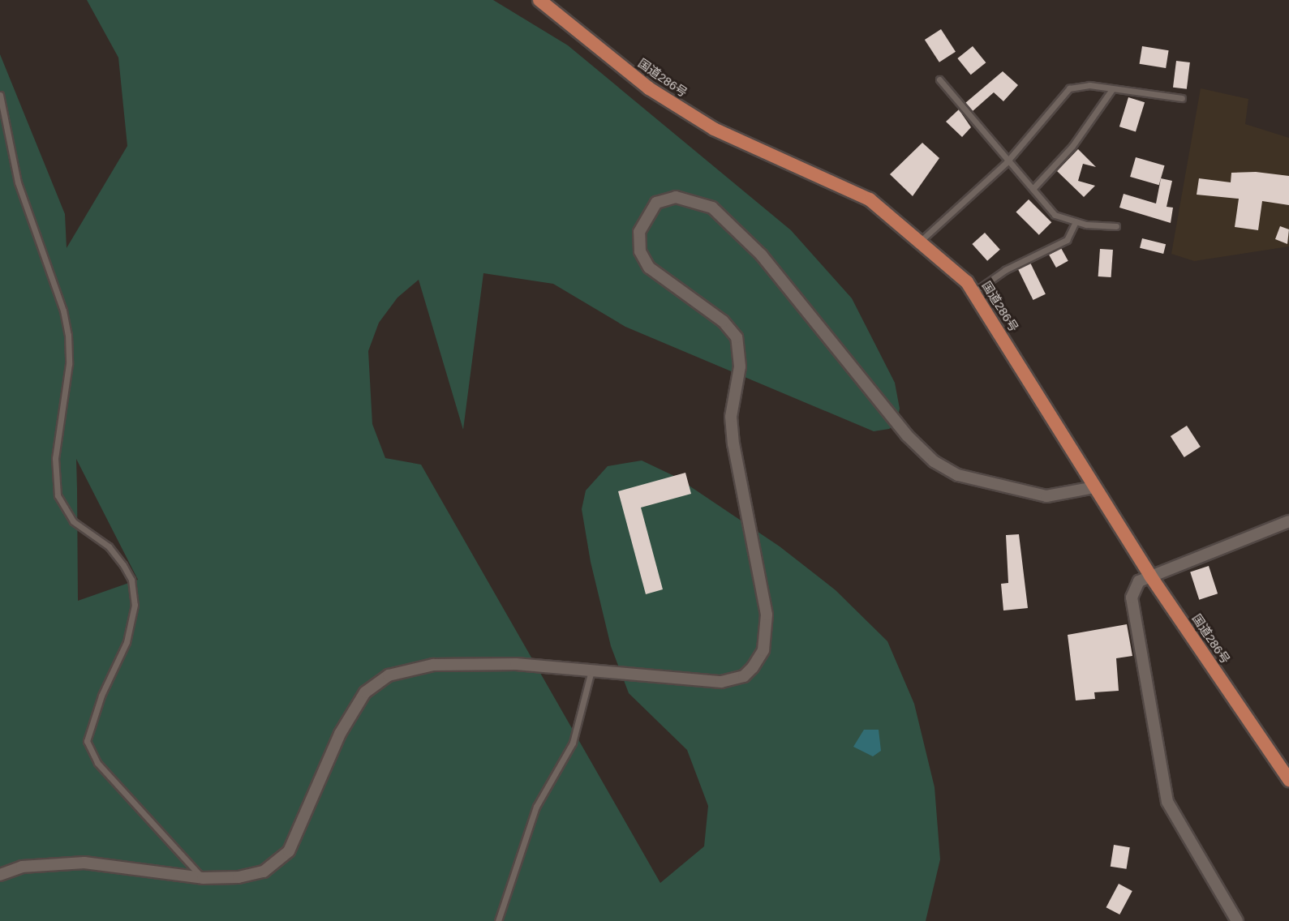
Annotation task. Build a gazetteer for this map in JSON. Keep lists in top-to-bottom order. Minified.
{"streets":{"highway":["国道286号"]}}
